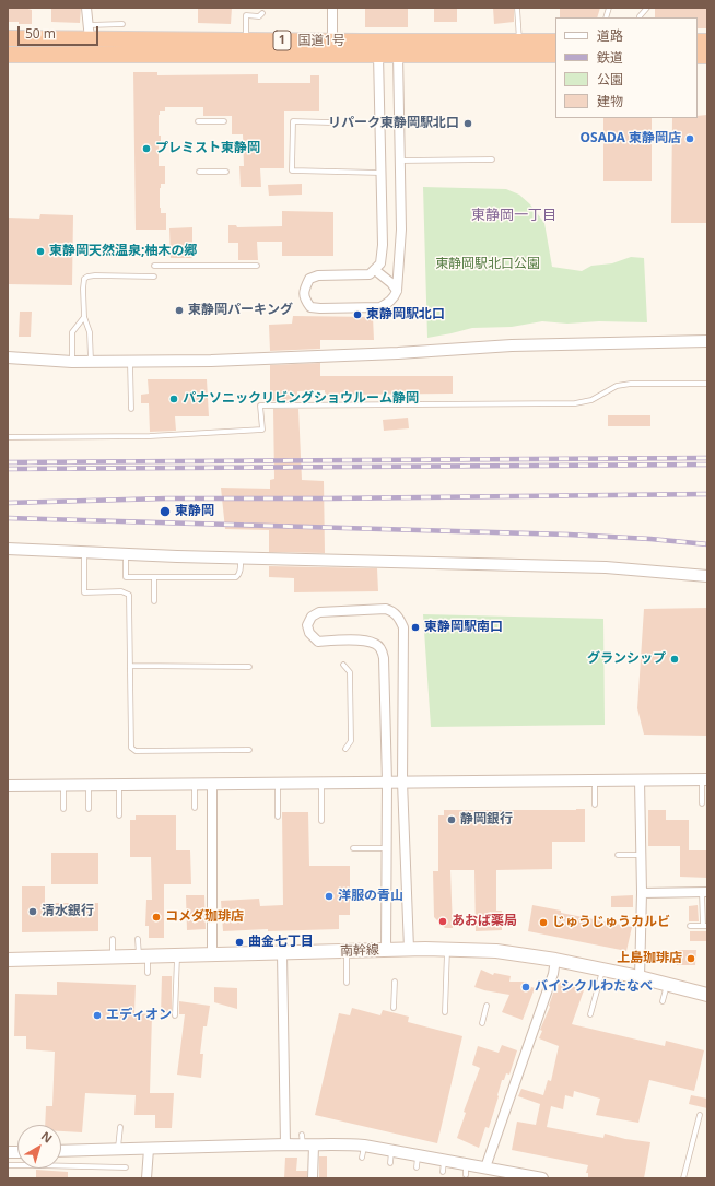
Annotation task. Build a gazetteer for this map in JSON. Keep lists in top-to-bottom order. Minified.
{"streets":{"highway":["1","国道1号"],"main road":["南幹線"]},"districts":["東静岡一丁目"],"parks":["東静岡駅北口公園"],"places":["リパーク東静岡駅北口","OSADA 東静岡店","プレミスト東静岡","東静岡天然温泉;柚木の郷","東静岡パーキング","東静岡駅北口","パナソニックリビングショウルーム静岡","東静岡","東静岡駅南口","グランシップ","静岡銀行","洋服の青山","清水銀行","コメダ珈琲店","あおば薬局","じゅうじゅうカルビ","曲金七丁目","上島珈琲店","バイシクルわたなべ","エディオン"],"legend":["道路","鉄道","公園","建物"],"scale_bar":"50 m","north":"top right"}
